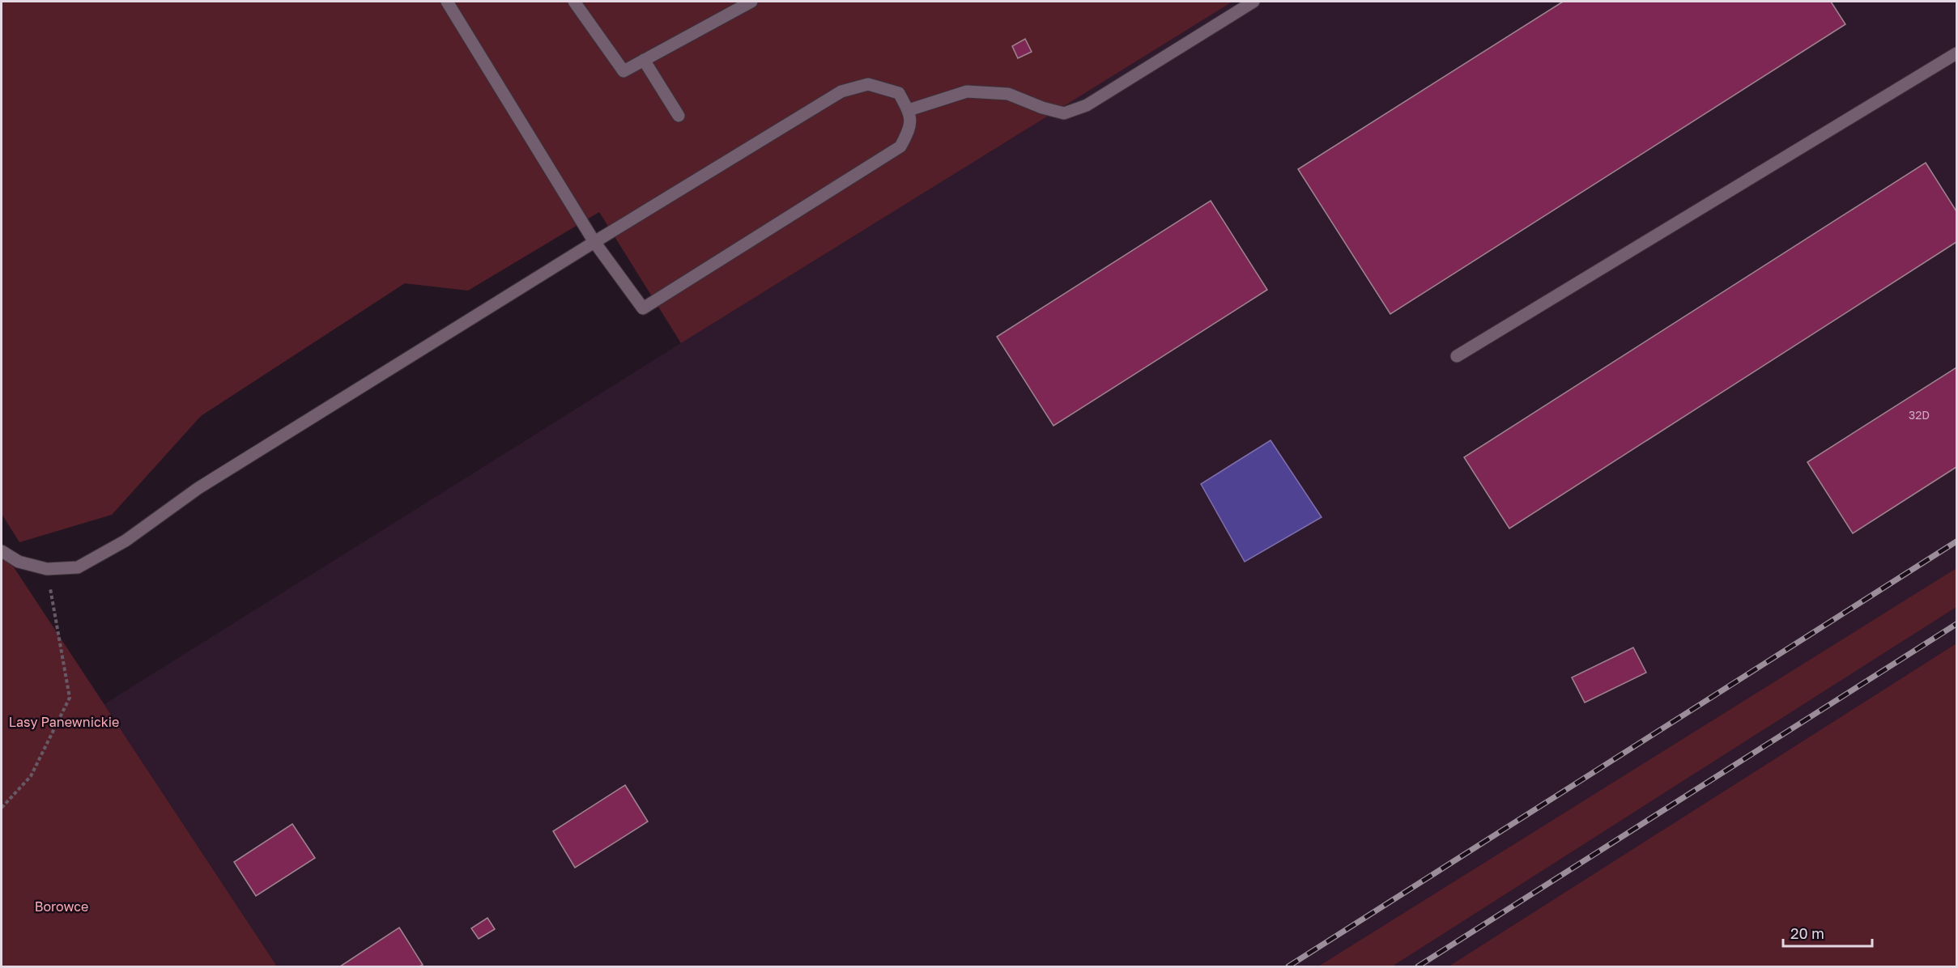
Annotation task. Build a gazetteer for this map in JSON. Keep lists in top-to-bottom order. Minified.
{"parks":["Lasy Panewnickie","Borowce"],"house_numbers":["32D"],"scale_bar":"20 m"}
